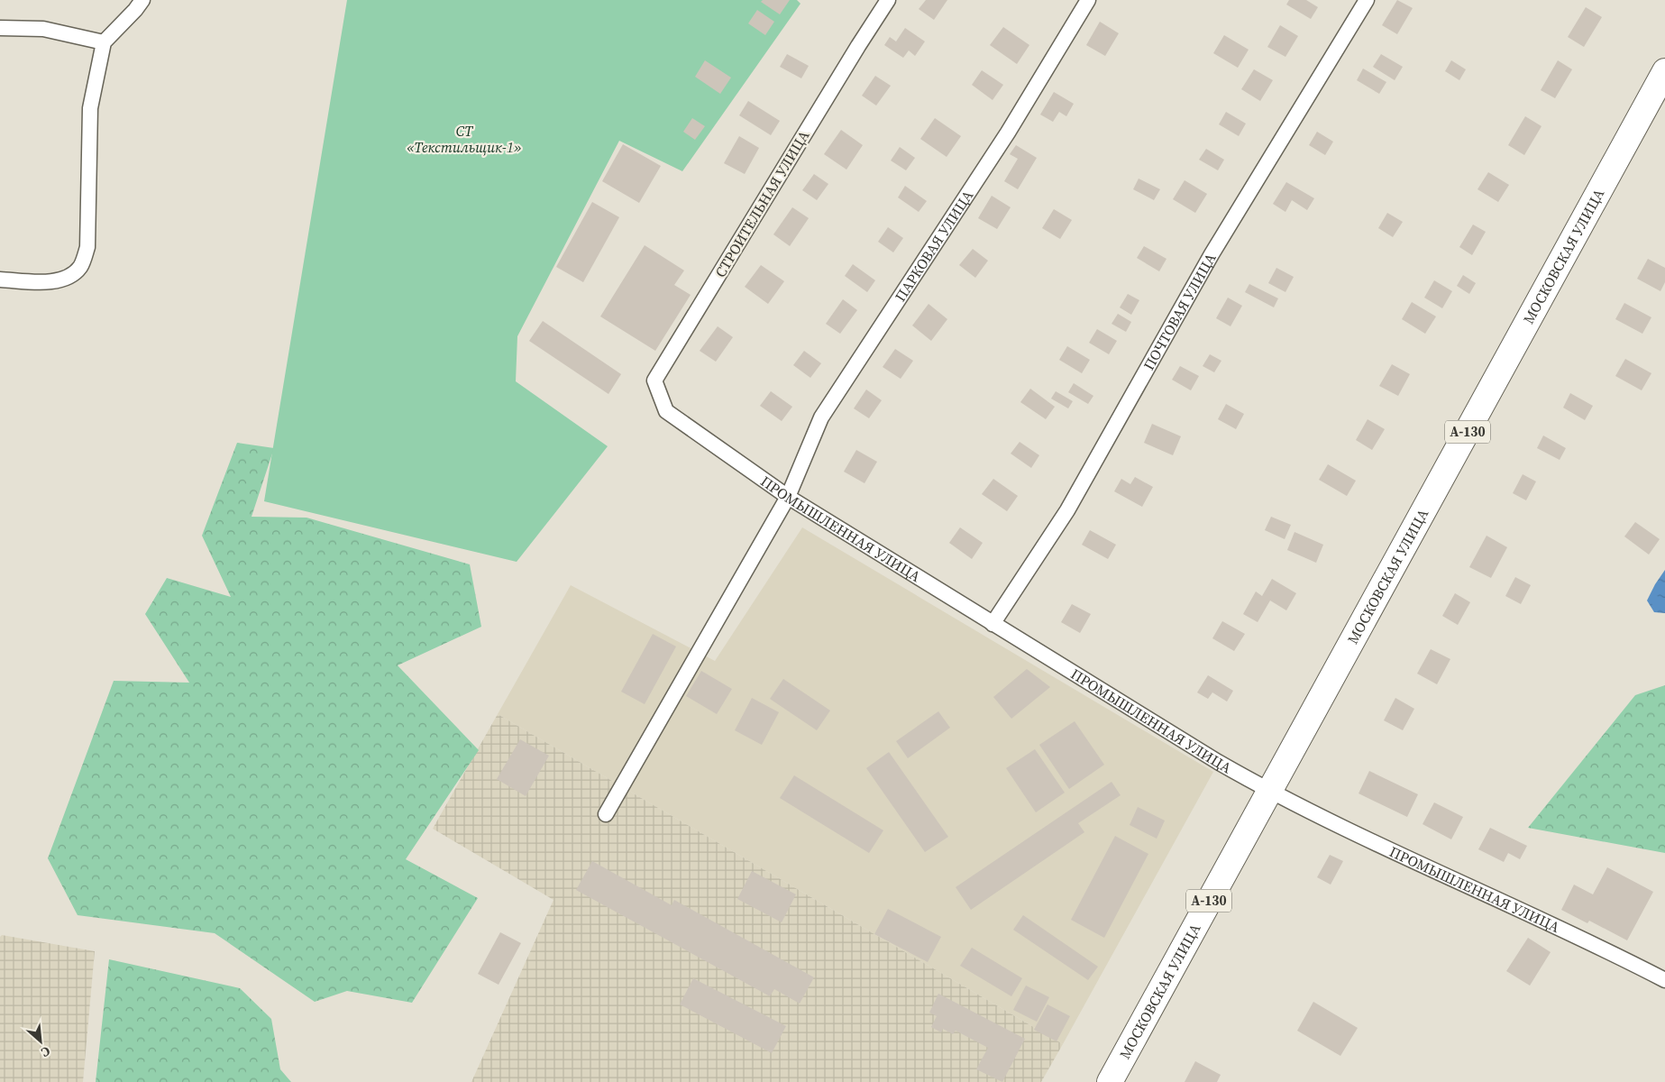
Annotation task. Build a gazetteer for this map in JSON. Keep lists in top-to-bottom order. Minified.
{"streets":{"highway":["МОСКОВСКАЯ УЛИЦА","А-130"],"street":["СТРОИТЕЛЬНАЯ УЛИЦА","ПАРКОВАЯ УЛИЦА","ПОЧТОВАЯ УЛИЦА","ПРОМЫШЛЕННАЯ УЛИЦА"]},"crossings":[["СТРОИТЕЛЬНАЯ УЛИЦА","ПРОМЫШЛЕННАЯ УЛИЦА"],["ПАРКОВАЯ УЛИЦА","ПРОМЫШЛЕННАЯ УЛИЦА"],["МОСКОВСКАЯ УЛИЦА","ПРОМЫШЛЕННАЯ УЛИЦА"],["ПОЧТОВАЯ УЛИЦА","ПРОМЫШЛЕННАЯ УЛИЦА"]],"parks":["СТ «Текстильщик-1»"],"north":"bottom right"}
